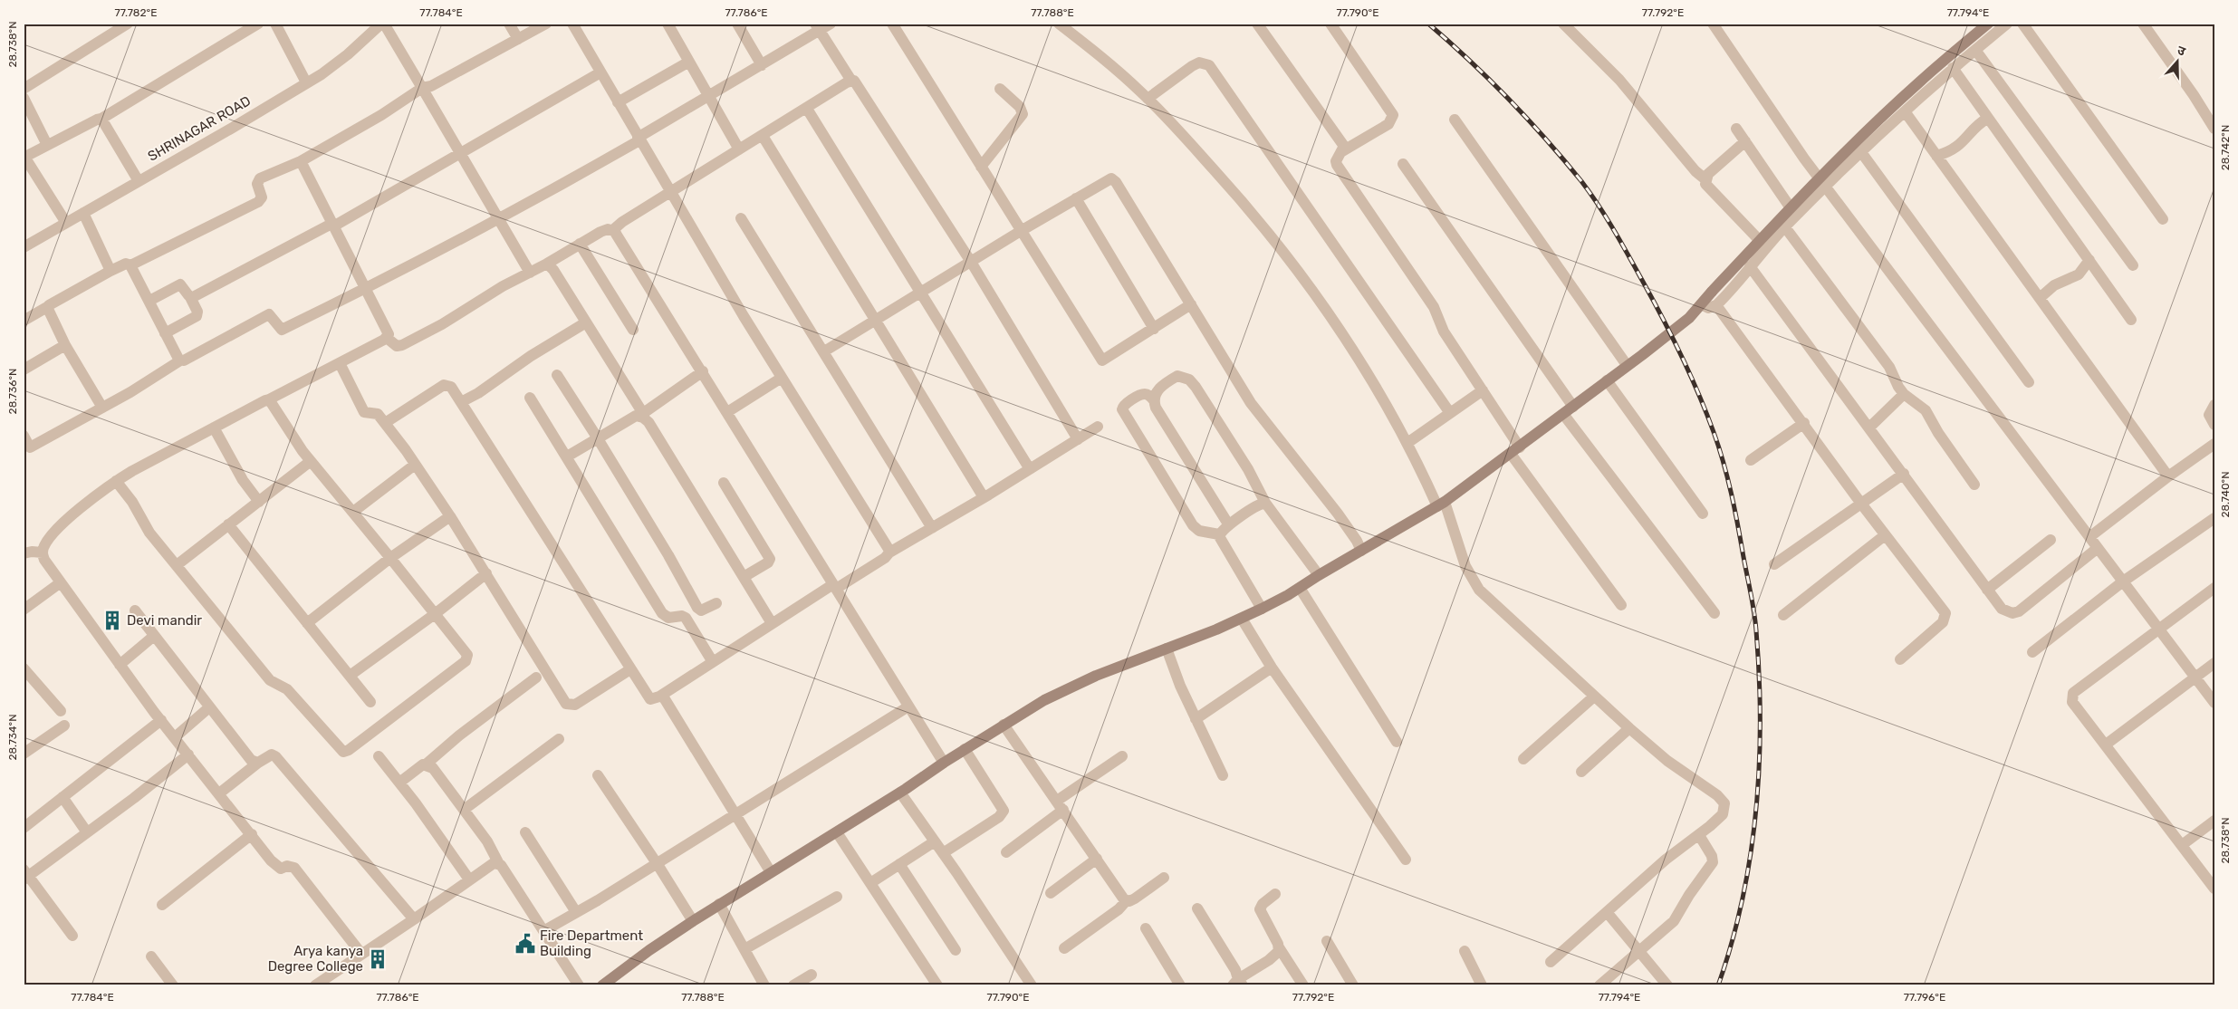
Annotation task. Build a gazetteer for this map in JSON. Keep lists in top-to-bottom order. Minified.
{"streets":{"street":["SHRINAGAR ROAD"]},"places":{"building":["Devi mandir","Arya kanya Degree College"],"public building":["Fire Department Building"]},"north":"top","coordinates":["77.782°E","77.784°E","77.786°E","77.788°E","77.790°E","77.792°E","77.794°E","28.738°N","28.742°N","28.736°N","28.740°N","28.734°N","77.796°E"]}
